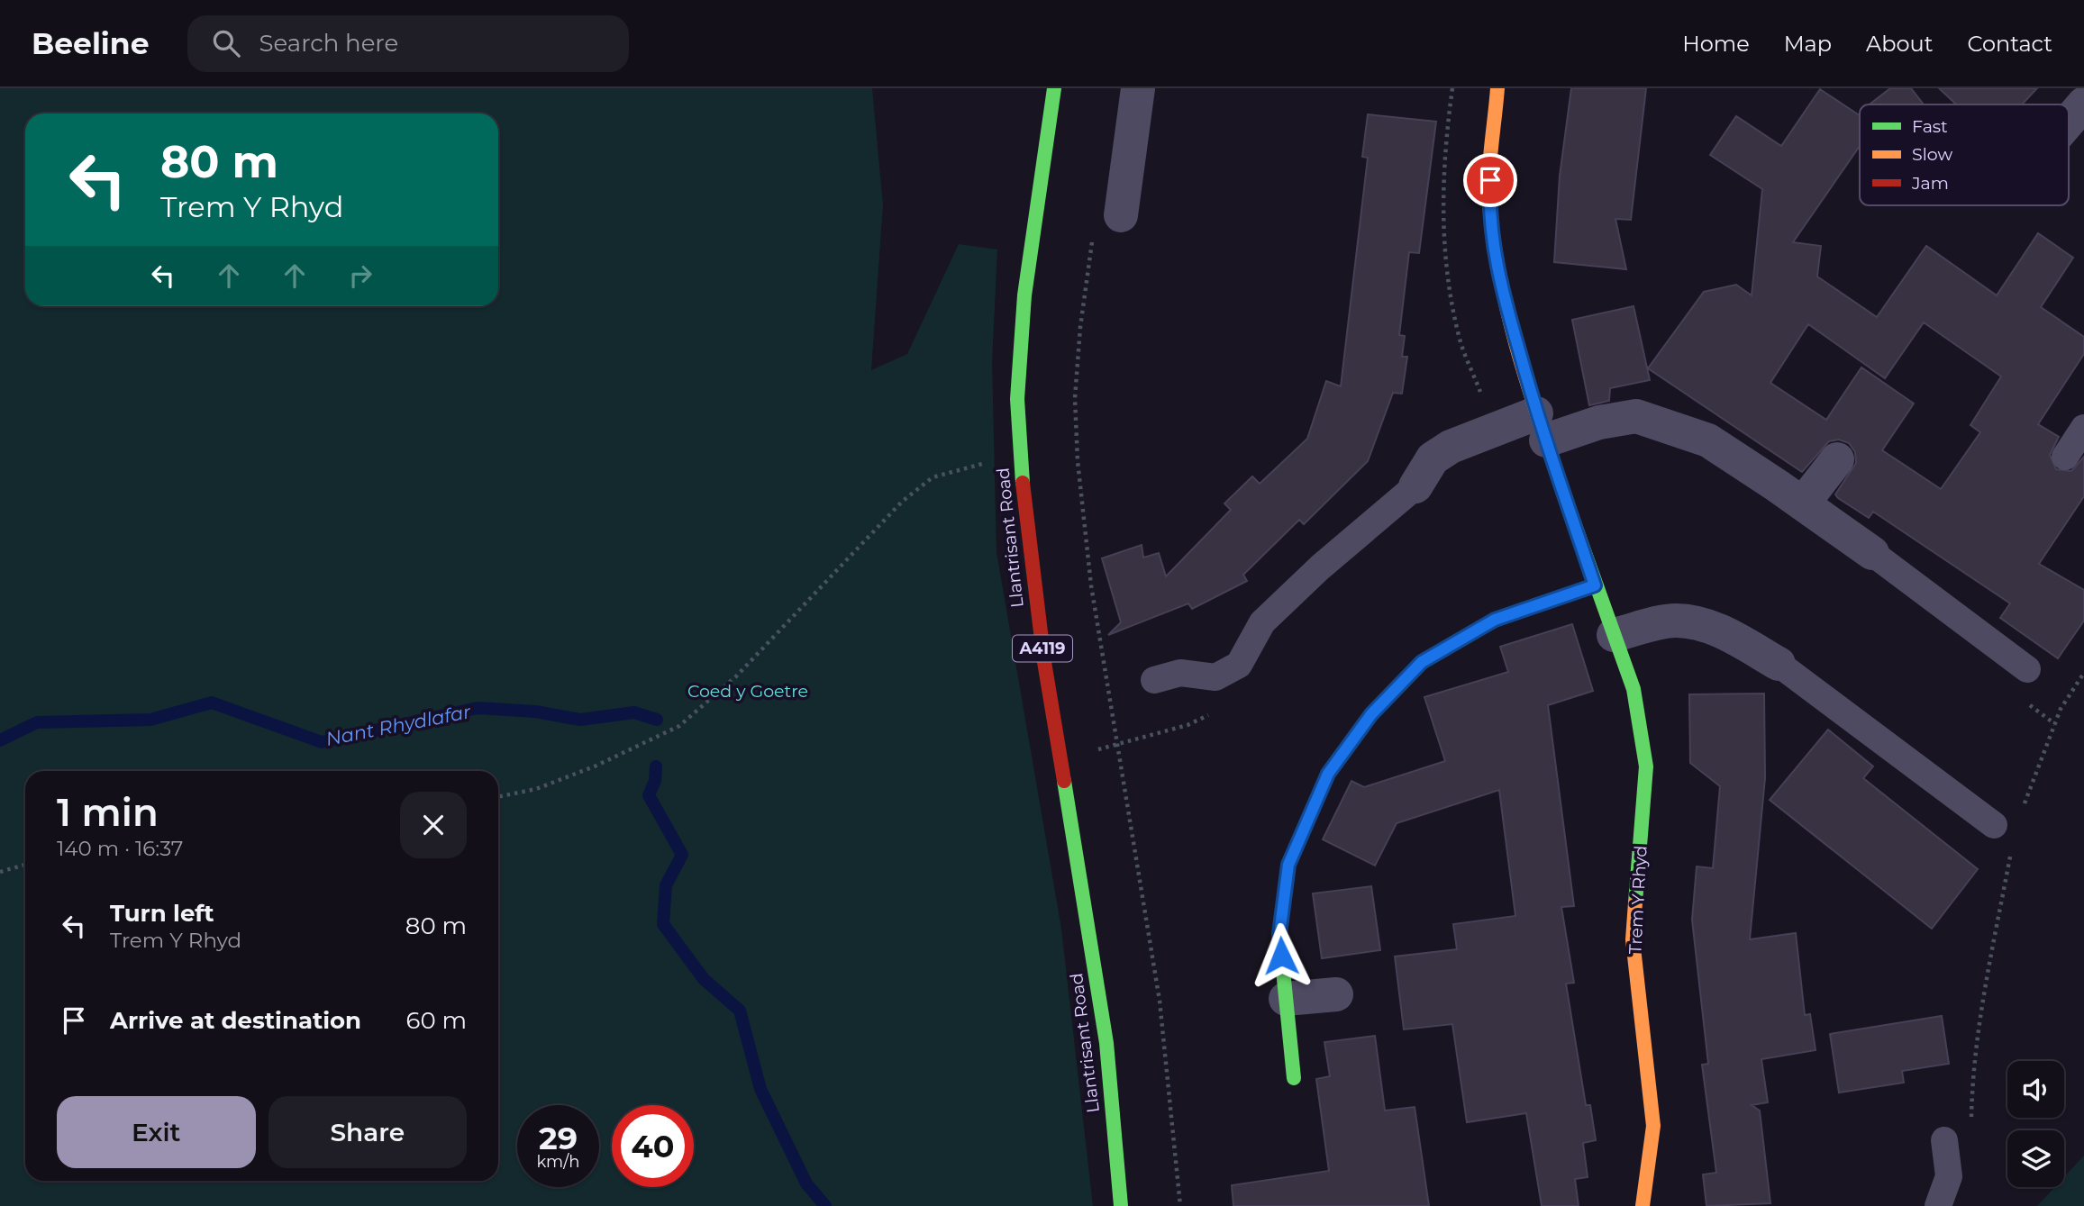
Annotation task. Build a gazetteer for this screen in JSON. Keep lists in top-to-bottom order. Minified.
{"streets":{"street":["Llantrisant Road","A4119","Trem Y Rhyd"]},"water":["Nant Rhydlafar"],"parks":["Coed y Goetre"],"legend":["Fast","Slow","Jam"],"page":{"header":"Beeline","search":"Search here","nav":["Home","Map","About","Contact"],"turn":["80 m","Trem Y Rhyd"],"heading":["1 min","140 m · 16:37"],"list":[{"name":"Turn left","note":"Trem Y Rhyd","value":"80 m"},{"name":"Arrive at destination","value":"60 m"}],"buttons":["Exit","Share"],"speed":"29 km/h","limit":"40"}}
